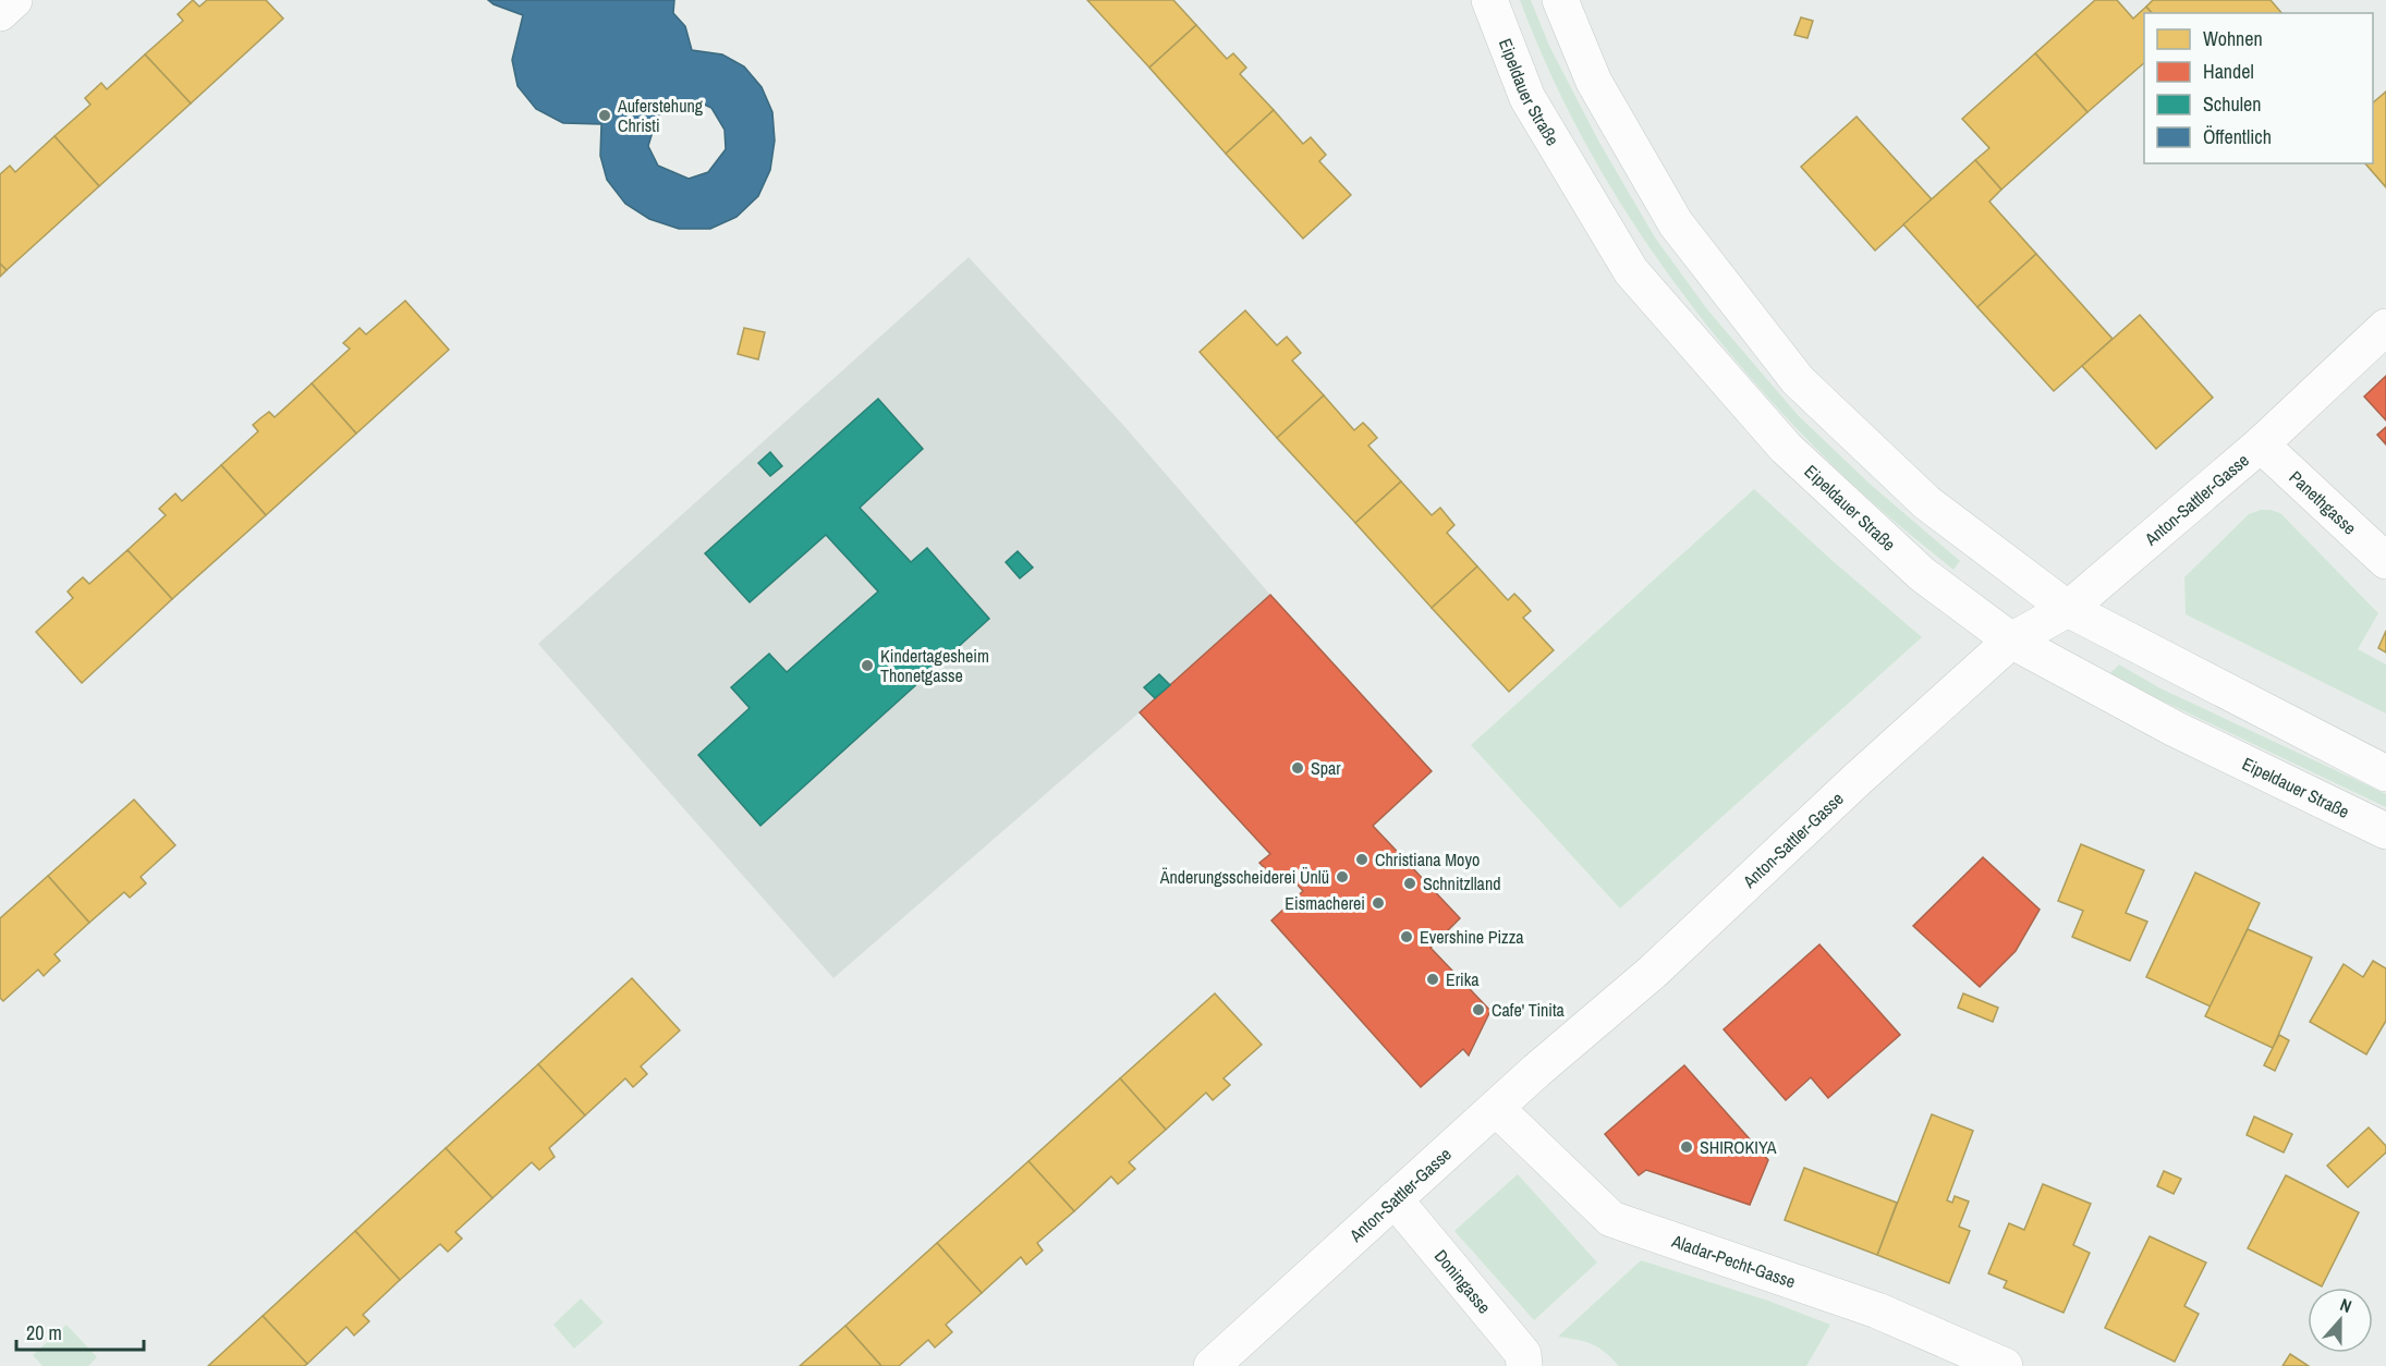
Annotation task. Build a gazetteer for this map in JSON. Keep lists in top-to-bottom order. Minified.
{"streets":{"street":["Eipeldauer Straße","Anton-Sattler-Gasse","Panethgasse","Aladar-Pecht-Gasse","Doningasse"]},"crossings":[["Eipeldauer Straße","Anton-Sattler-Gasse"],["Anton-Sattler-Gasse","Panethgasse"],["Anton-Sattler-Gasse","Aladar-Pecht-Gasse"],["Anton-Sattler-Gasse","Doningasse"]],"places":["Auferstehung Christi","Kindertagesheim Thonetgasse","Spar","Christiana Moyo","Änderungsscheiderei Ünlü","Schnitzlland","Eismacherei","Evershine Pizza","Erika","Cafe' Tinita","SHIROKIYA"],"legend":["Wohnen","Handel","Schulen","Öffentlich"],"scale_bar":"20 m","north":"top"}
